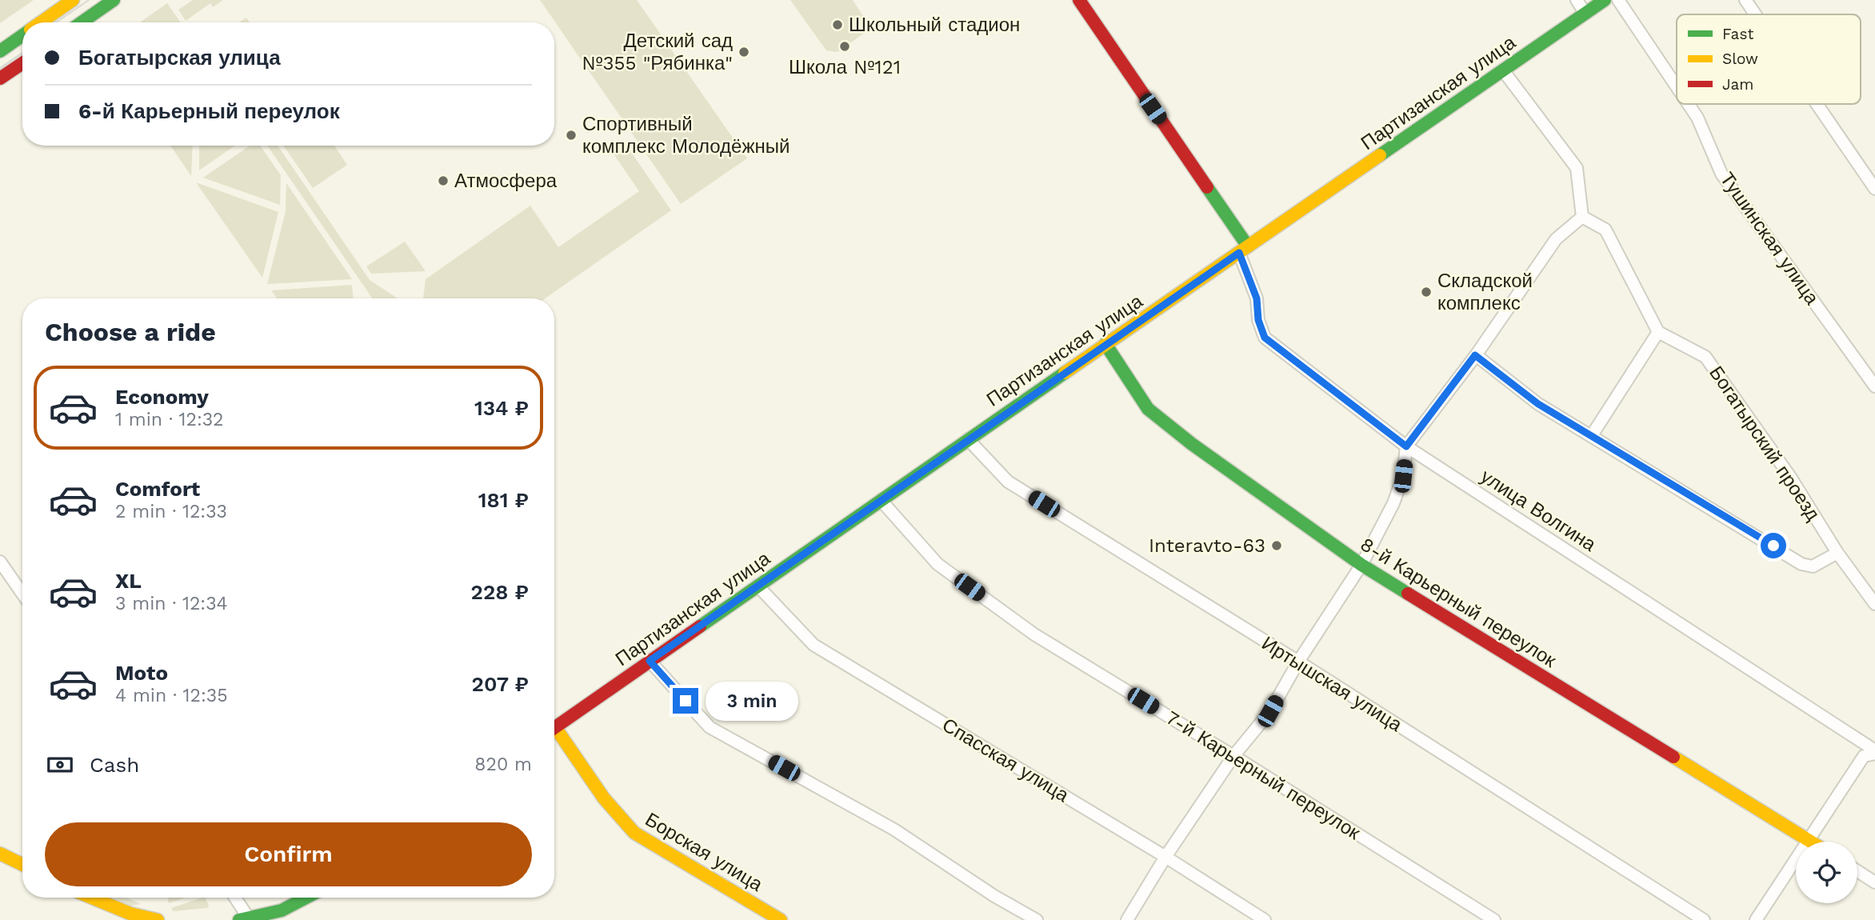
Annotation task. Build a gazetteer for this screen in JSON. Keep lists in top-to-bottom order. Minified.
{"streets":{"street":["Партизанская улица","Тушинская улица","Богатырский проезд","улица Волгина","8-й Карьерный переулок","Иртышская улица","Спасская улица","7-й Карьерный переулок","Борская улица"]},"crossings":[["Партизанская улица","улица Волгина"],["Партизанская улица","8-й Карьерный переулок"],["Партизанская улица","Иртышская улица"],["Партизанская улица","Спасская улица"],["Партизанская улица","7-й Карьерный переулок"]],"places":["Школьный стадион","Школа №121","Детский сад №355 \"Рябинка\"","Спортивный комплекс Молодёжный","Атмосфера","Складской комплекс","Interavto-63"],"legend":["Fast","Slow","Jam"],"page":{"banner":["Богатырская улица","6-й Карьерный переулок"],"heading":"Choose a ride","list":[{"name":"Economy","note":"1 min · 12:32","value":"134 ₽"},{"name":"Comfort","note":"2 min · 12:33","value":"181 ₽"},{"name":"XL","note":"3 min · 12:34","value":"228 ₽"},{"name":"Moto","note":"4 min · 12:35","value":"207 ₽"}],"bubble":"3 min","pay":["Cash","820 m"],"buttons":"Confirm"}}
